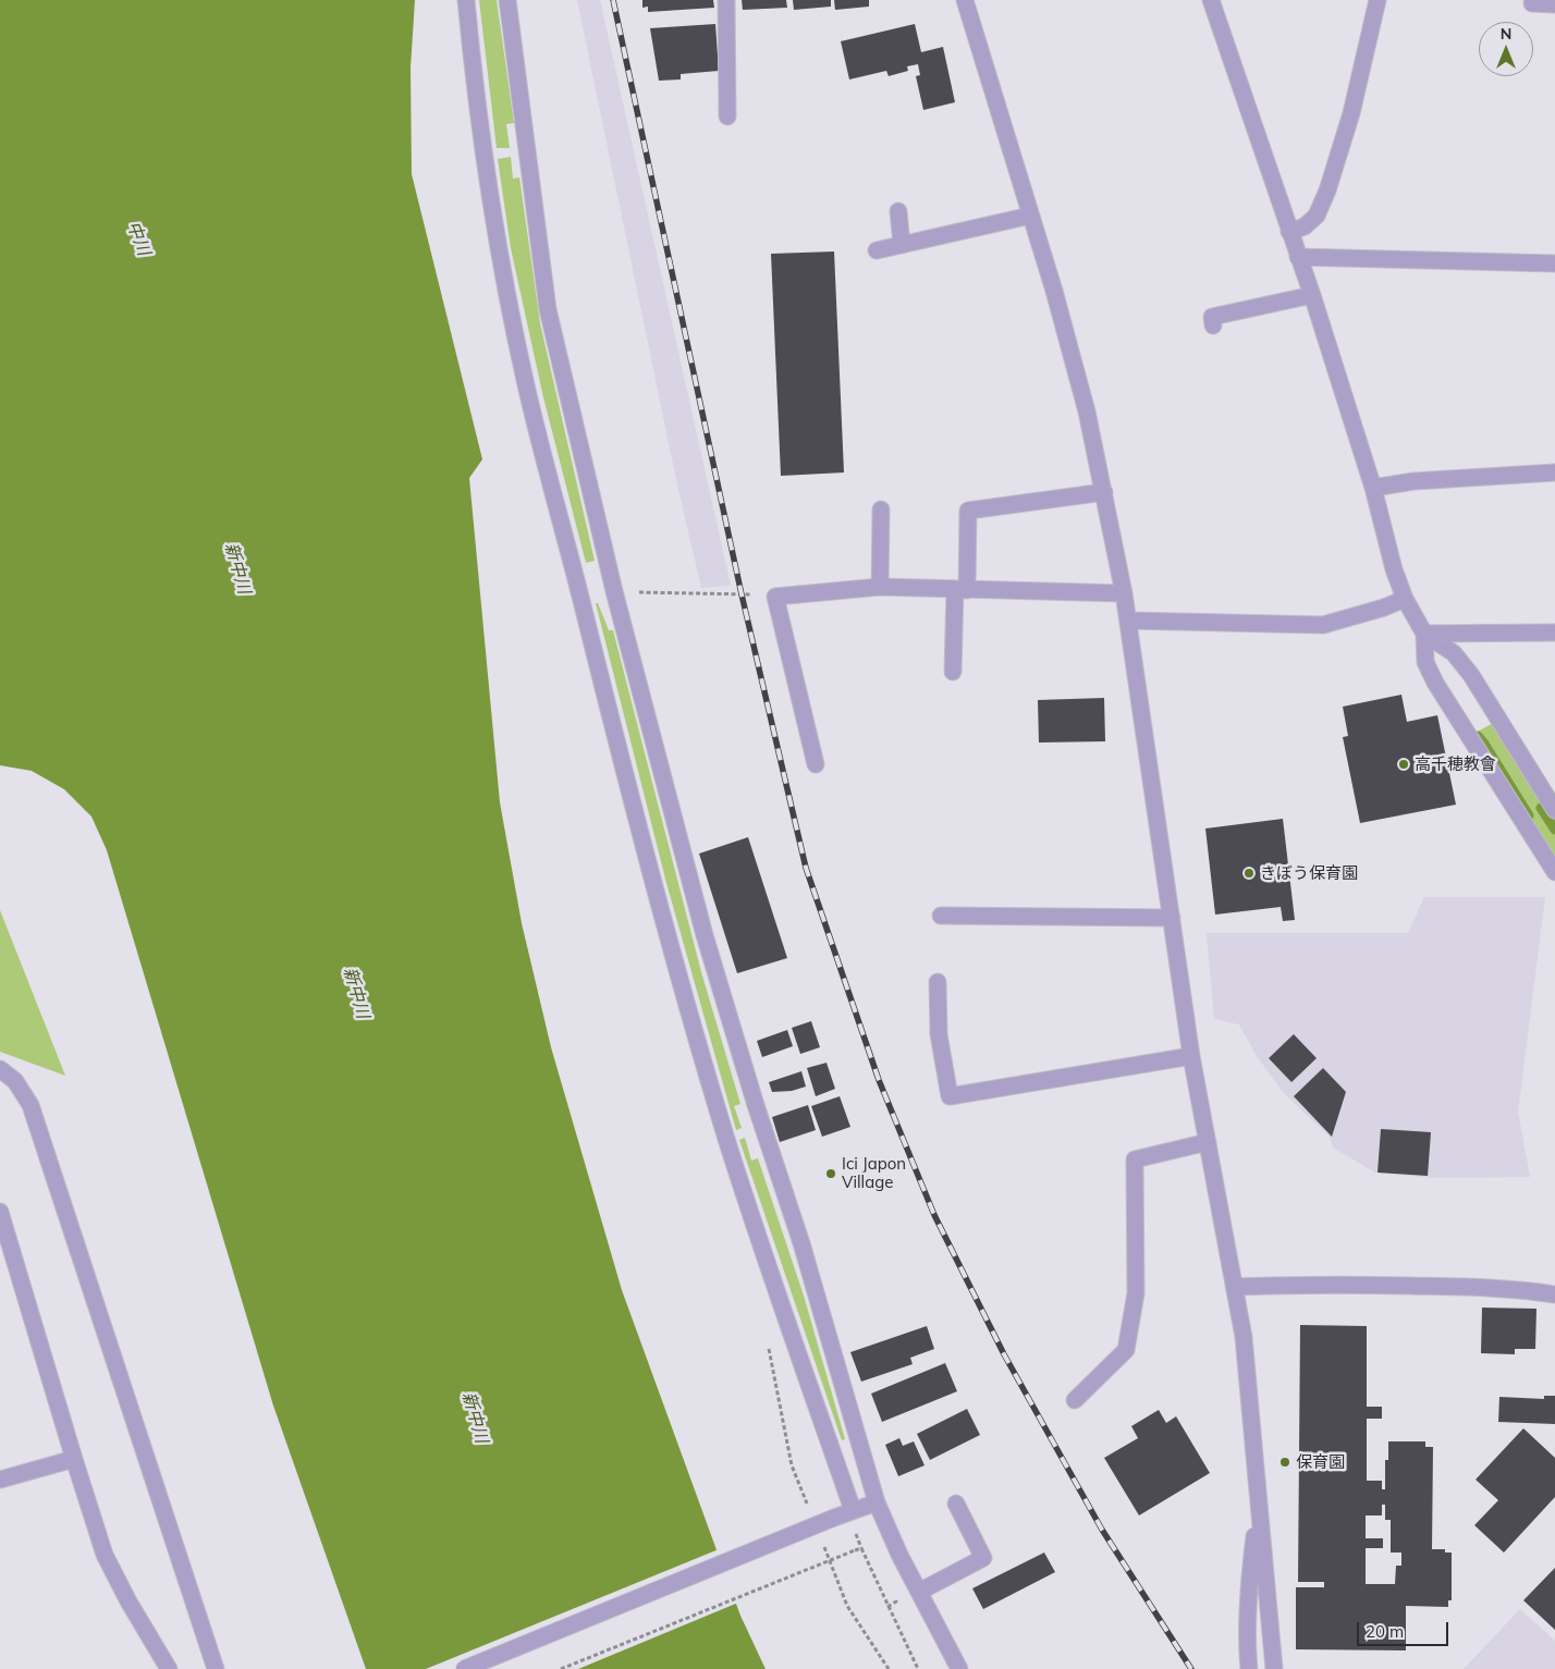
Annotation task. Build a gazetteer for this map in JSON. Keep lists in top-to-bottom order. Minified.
{"water":["中川","新中川"],"places":["高千穂教會","きぼう保育園","Ici Japon Village","保育園"],"scale_bar":"20 m","north":"top"}
